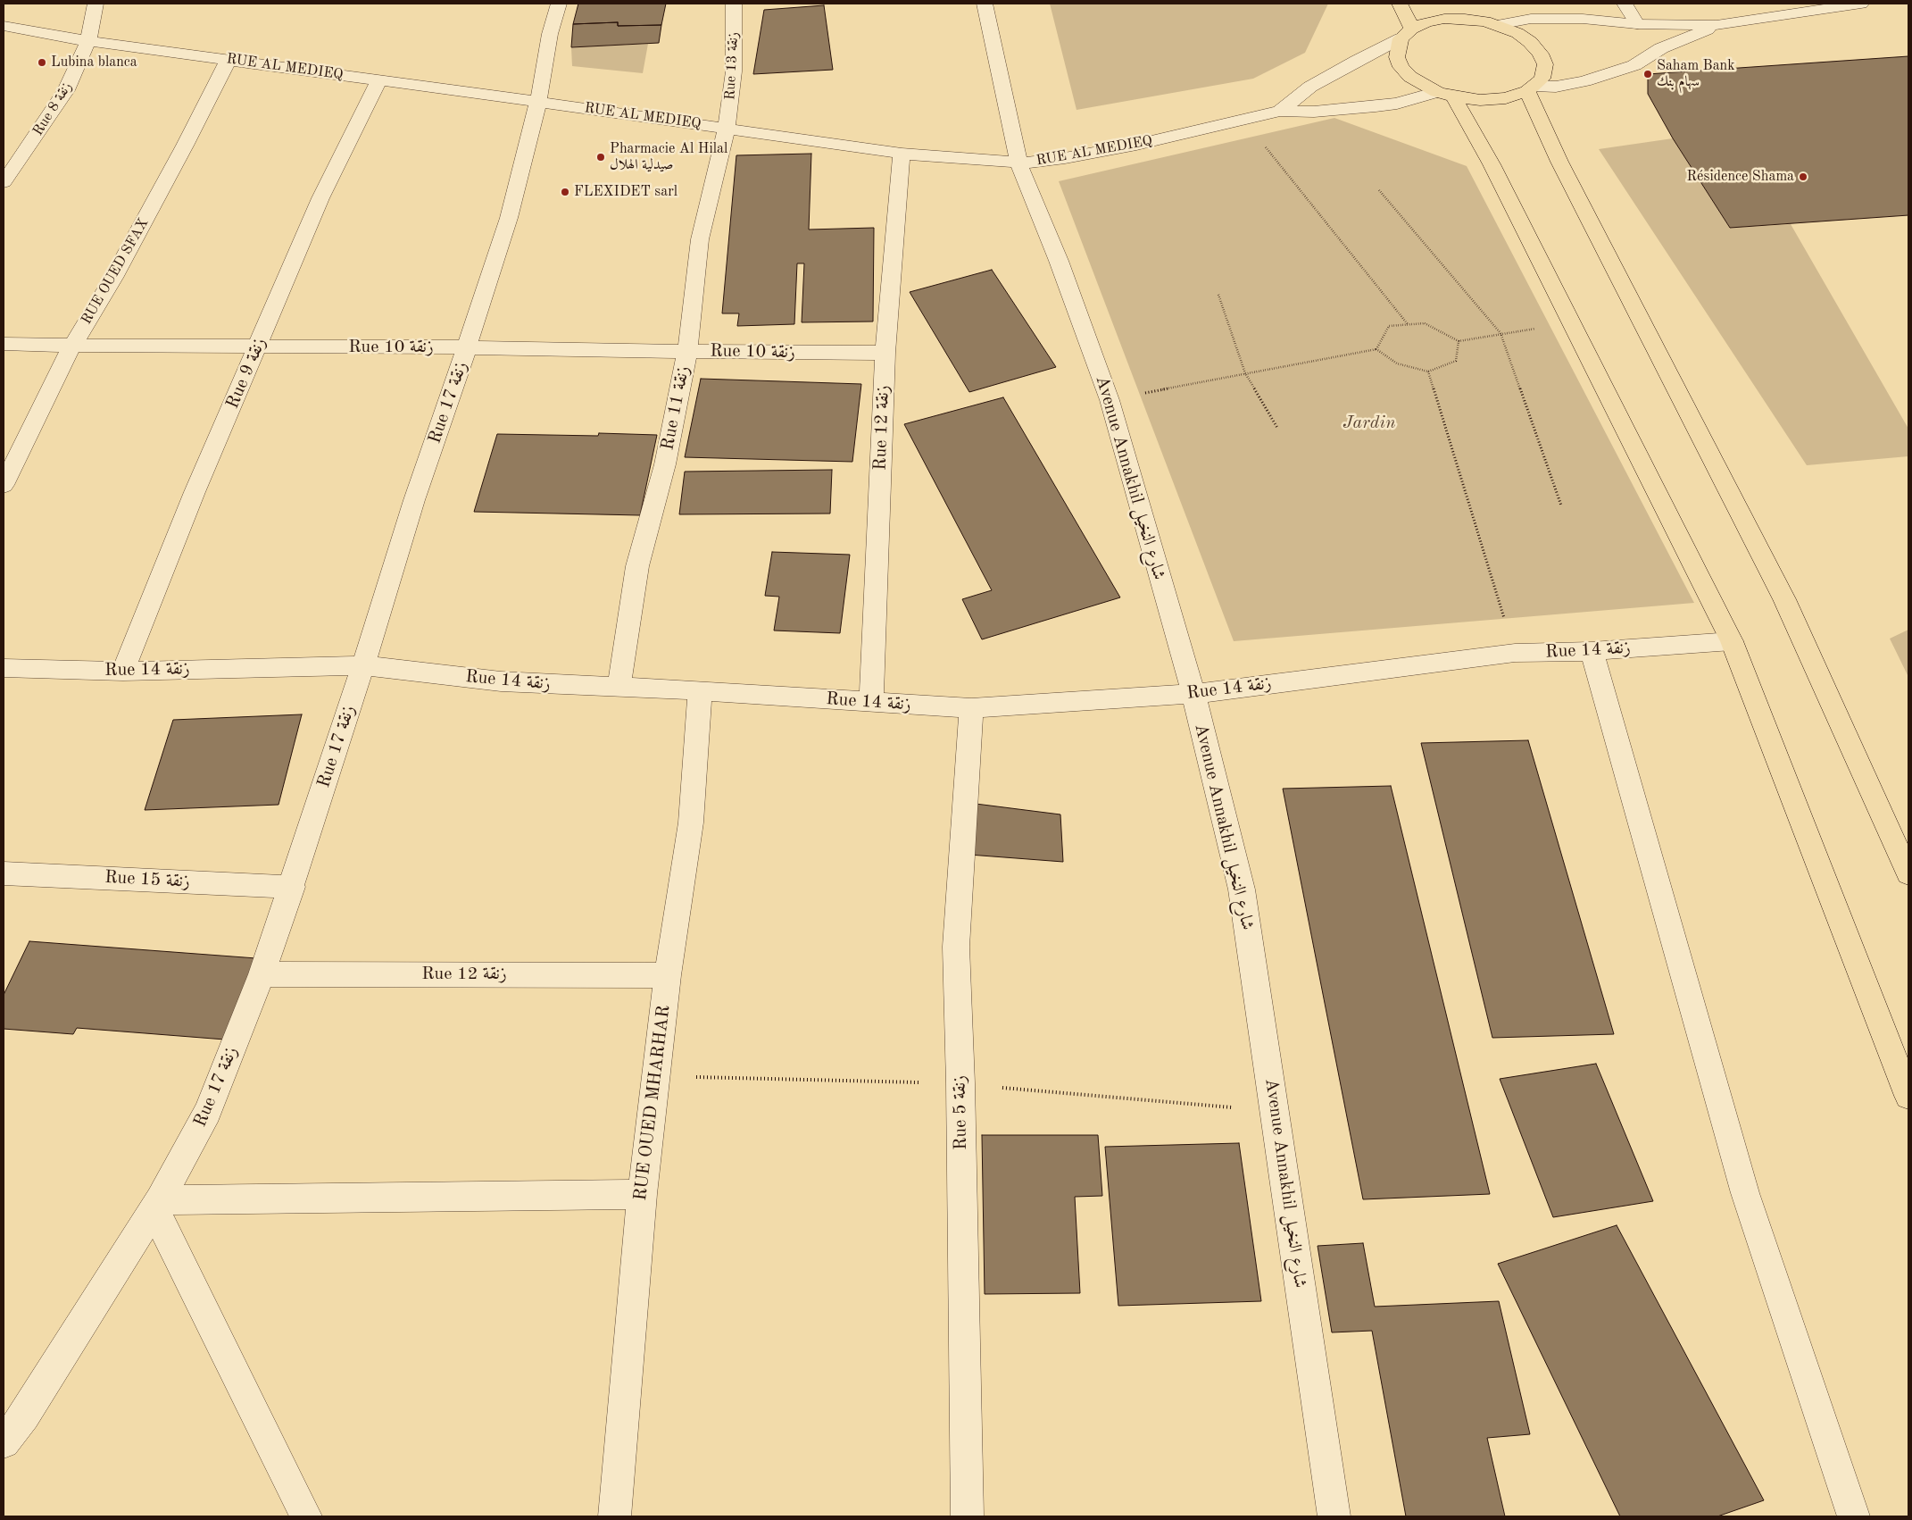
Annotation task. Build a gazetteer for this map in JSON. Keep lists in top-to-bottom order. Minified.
{"streets":{"street":["Rue 13 زنقة","RUE AL MEDIEQ","Rue 8 زنقة","RUE OUED SFAX","Rue 10 زنقة","Rue 9 زنقة","Rue 17 زنقة","Rue 11 زنقة","Rue 12 زنقة","Avenue Annakhil شارع النخيل","Rue 14 زنقة","Rue 15 زنقة","RUE OUED MHARHAR","Rue 5 زنقة"]},"crossings":[["Rue 13 زنقة","RUE AL MEDIEQ"],["Rue 13 زنقة","Rue 11 زنقة"],["RUE AL MEDIEQ","Rue 8 زنقة"],["RUE AL MEDIEQ","RUE OUED SFAX"],["RUE AL MEDIEQ","Rue 9 زنقة"],["RUE AL MEDIEQ","Rue 17 زنقة"],["RUE AL MEDIEQ","Rue 11 زنقة"],["RUE AL MEDIEQ","Rue 12 زنقة"],["RUE AL MEDIEQ","Avenue Annakhil شارع النخيل"],["RUE OUED SFAX","Rue 10 زنقة"],["Rue 10 زنقة","Rue 9 زنقة"],["Rue 10 زنقة","Rue 17 زنقة"],["Rue 10 زنقة","Rue 11 زنقة"],["Rue 10 زنقة","Rue 12 زنقة"],["Rue 9 زنقة","Rue 14 زنقة"],["Rue 17 زنقة","Rue 12 زنقة"],["Rue 17 زنقة","Rue 14 زنقة"],["Rue 17 زنقة","Rue 15 زنقة"],["Rue 11 زنقة","Rue 14 زنقة"],["Rue 12 زنقة","Rue 14 زنقة"],["Rue 12 زنقة","RUE OUED MHARHAR"],["Avenue Annakhil شارع النخيل","Rue 14 زنقة"],["Rue 14 زنقة","RUE OUED MHARHAR"],["Rue 14 زنقة","Rue 5 زنقة"]],"parks":["Jardin"],"places":["Lubina blanca","Saham Bank سهام بنك","Pharmacie Al Hilal صيدلية الهلال","Résidence Shama","FLEXIDET sarl"]}
